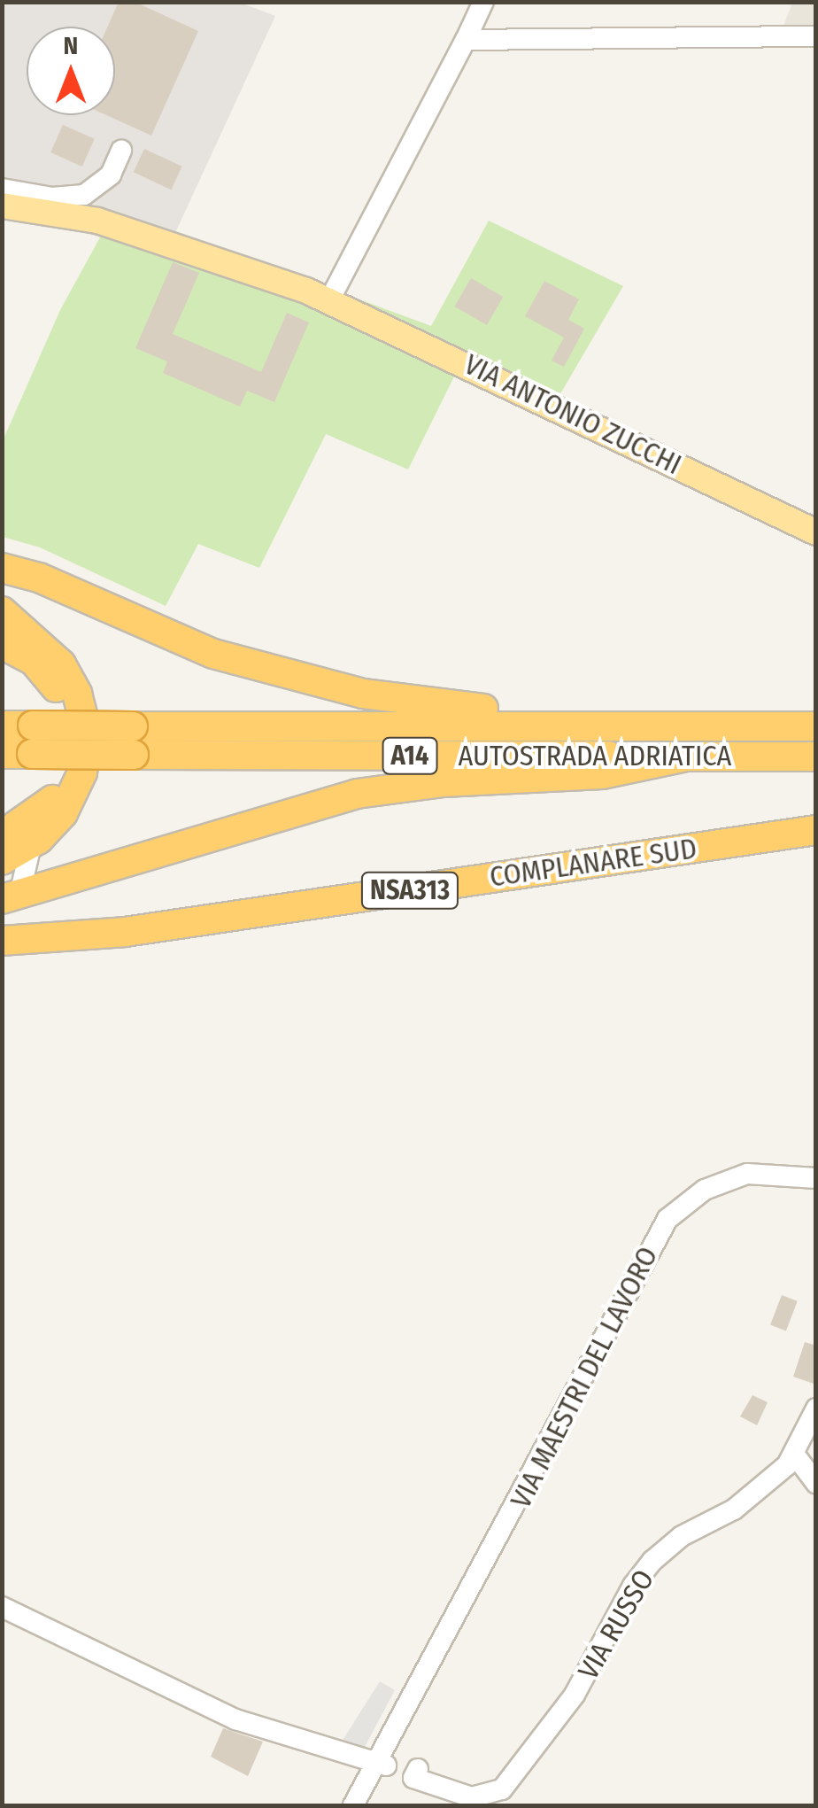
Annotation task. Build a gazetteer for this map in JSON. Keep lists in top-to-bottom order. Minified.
{"streets":{"highway":["A14","AUTOSTRADA ADRIATICA","COMPLANARE SUD","NSA313"],"main road":["VIA ANTONIO ZUCCHI"],"street":["VIA MAESTRI DEL LAVORO","VIA RUSSO"]},"north":"top"}
